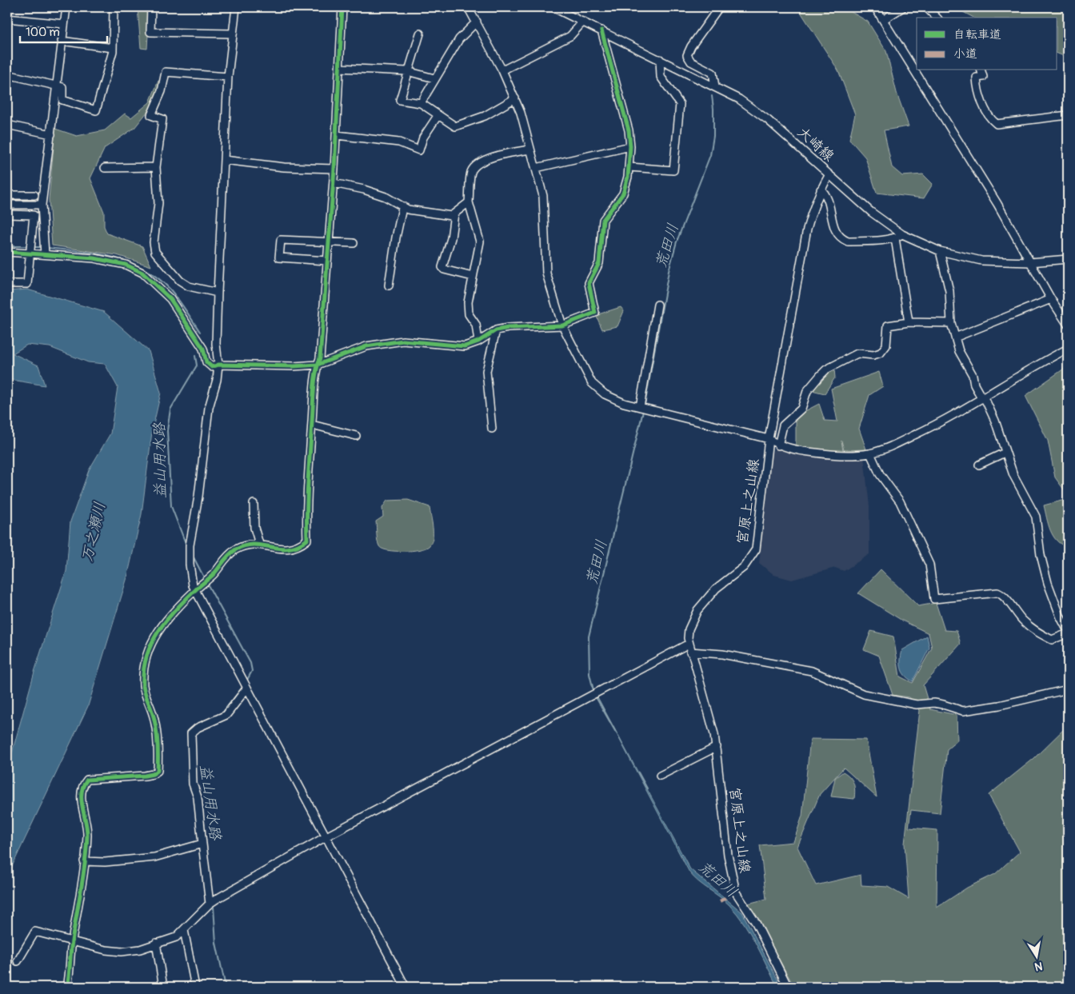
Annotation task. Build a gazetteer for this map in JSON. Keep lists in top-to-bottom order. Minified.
{"streets":{"street":["大崎線","宮原上之山線"]},"crossings":[["大崎線","宮原上之山線"]],"water":["荒田川","益山用水路","万之瀬川"],"legend":["自転車道","小道"],"scale_bar":"100 m","north":"bottom"}
